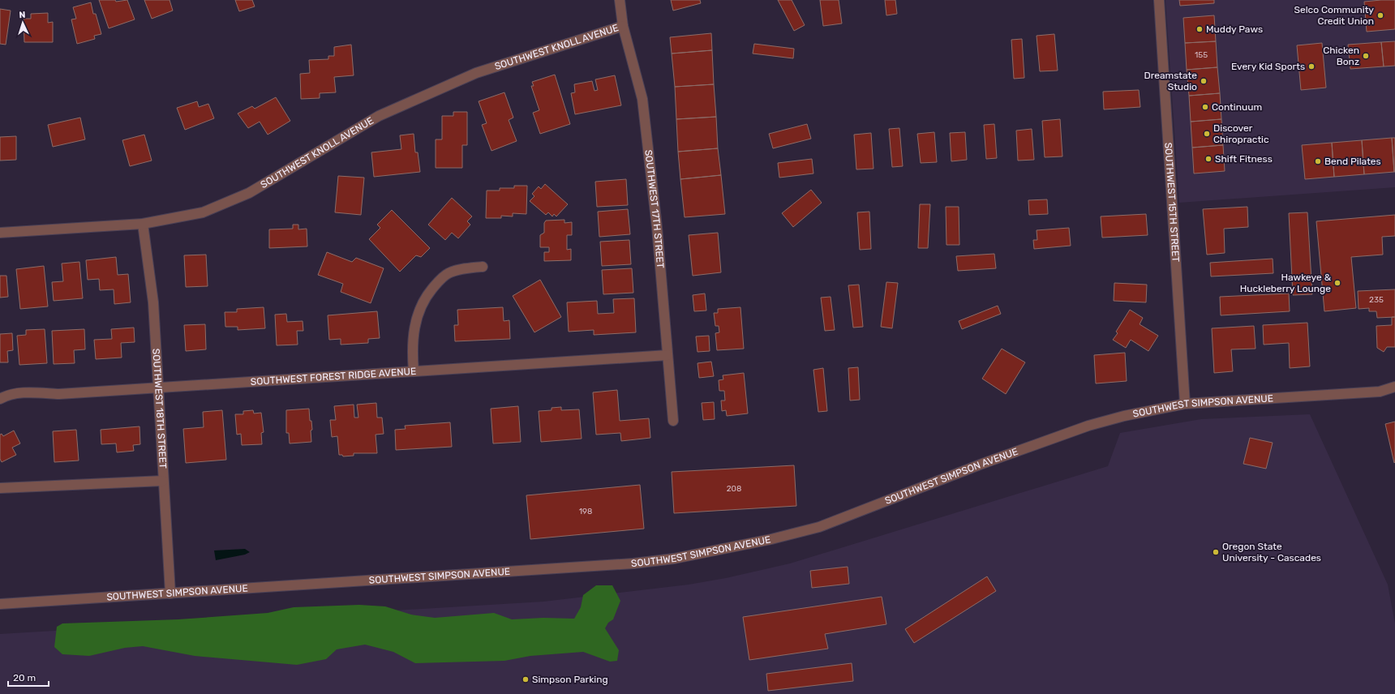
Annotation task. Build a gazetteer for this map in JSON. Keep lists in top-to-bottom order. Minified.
{"streets":{"street":["SOUTHWEST KNOLL AVENUE","SOUTHWEST 15TH STREET","SOUTHWEST 17TH STREET","SOUTHWEST FOREST RIDGE AVENUE","SOUTHWEST SIMPSON AVENUE","SOUTHWEST 18TH STREET"]},"crossings":[["SOUTHWEST KNOLL AVENUE","SOUTHWEST 17TH STREET"],["SOUTHWEST KNOLL AVENUE","SOUTHWEST 18TH STREET"],["SOUTHWEST 15TH STREET","SOUTHWEST SIMPSON AVENUE"],["SOUTHWEST 17TH STREET","SOUTHWEST FOREST RIDGE AVENUE"],["SOUTHWEST FOREST RIDGE AVENUE","SOUTHWEST 18TH STREET"],["SOUTHWEST SIMPSON AVENUE","SOUTHWEST 18TH STREET"]],"places":["Selco Community Credit Union","Muddy Paws","Chicken Bonz","Every Kid Sports","Dreamstate Studio","Continuum","Discover Chiropractic","Shift Fitness","Bend Pilates","Hawkeye & Huckleberry Lounge","Oregon State University - Cascades","Simpson Parking"],"house_numbers":["155","235","208","198"],"scale_bar":"20 m","north":"top"}
